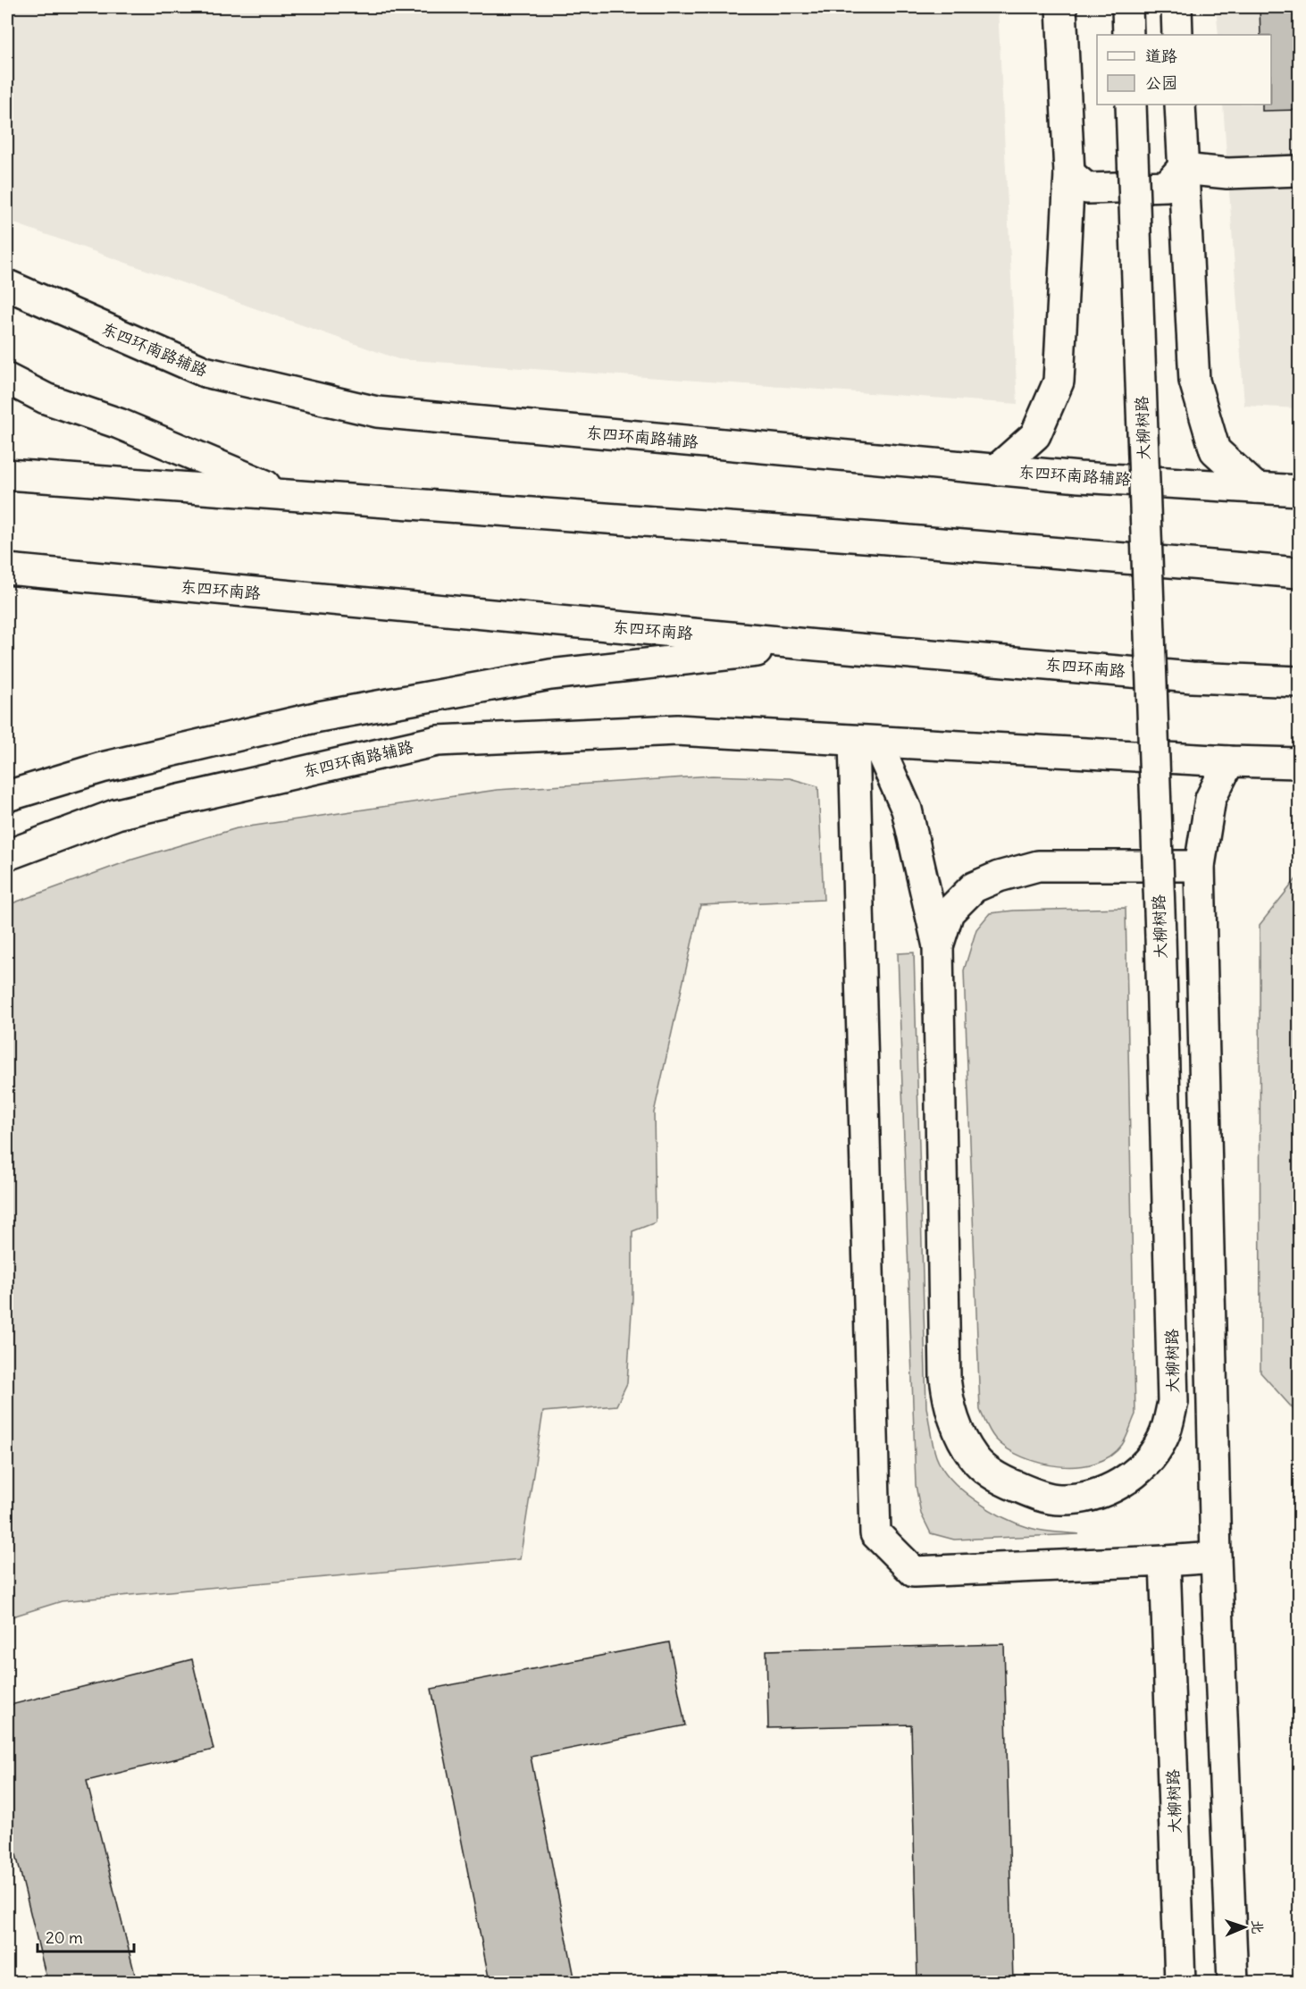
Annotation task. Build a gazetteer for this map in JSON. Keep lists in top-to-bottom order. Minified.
{"streets":{"main road":["东四环南路辅路","大柳树路","东四环南路"]},"legend":["道路","公园"],"scale_bar":"20 m","north":"right"}
